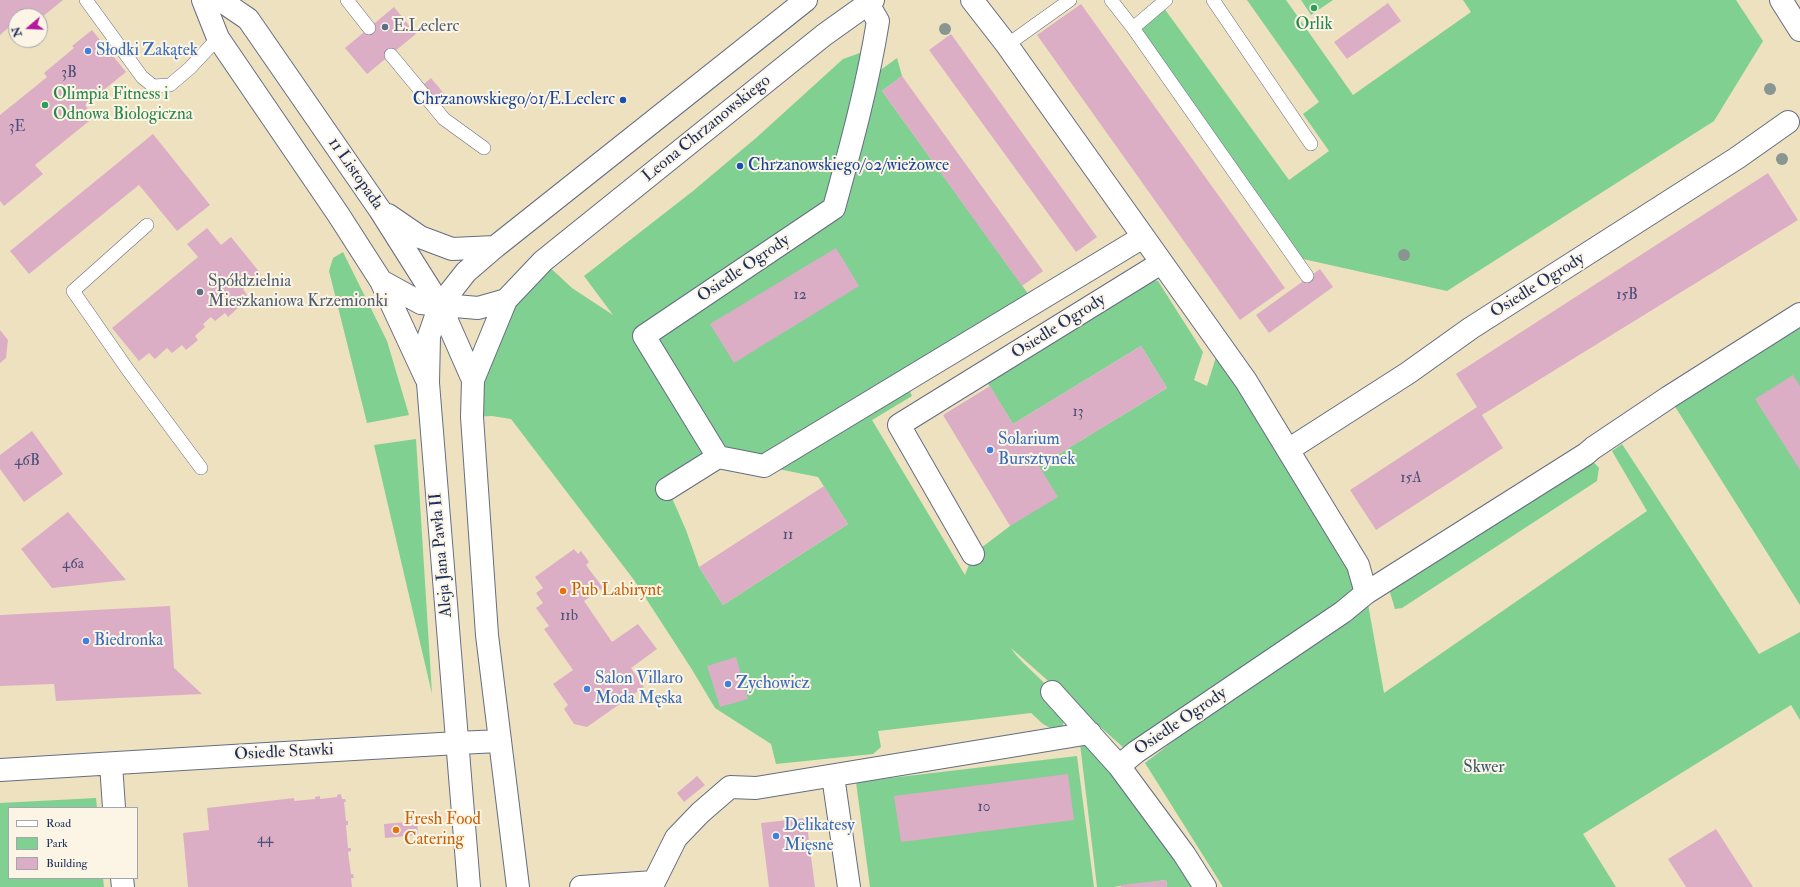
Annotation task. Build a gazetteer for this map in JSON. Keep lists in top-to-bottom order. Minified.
{"streets":{"street":["Leona Chrzanowskiego","11 Listopada","Osiedle Ogrody","Aleja Jana Pawła II","Osiedle Stawki"]},"crossings":[["Leona Chrzanowskiego","Osiedle Ogrody"],["11 Listopada","Aleja Jana Pawła II"],["Aleja Jana Pawła II","Osiedle Stawki"]],"parks":["Skwer"],"places":["Orlik","E.Leclerc","Słodki Zakątek","Chrzanowskiego/01/E.Leclerc","Olimpia Fitness i Odnowa Biologiczna","Chrzanowskiego/02/wieżowce","Spółdzielnia Mieszkaniowa Krzemionki","Solarium Bursztynek","Pub Labirynt","Biedronka","Zychowicz","Salon Villaro Moda Męska","Fresh Food Catering","Delikatesy Mięsne"],"house_numbers":["3B","3E","12","15B","13","46B","15A","11","46a","11b","10","44"],"legend":["Road","Park","Building"],"north":"left"}
